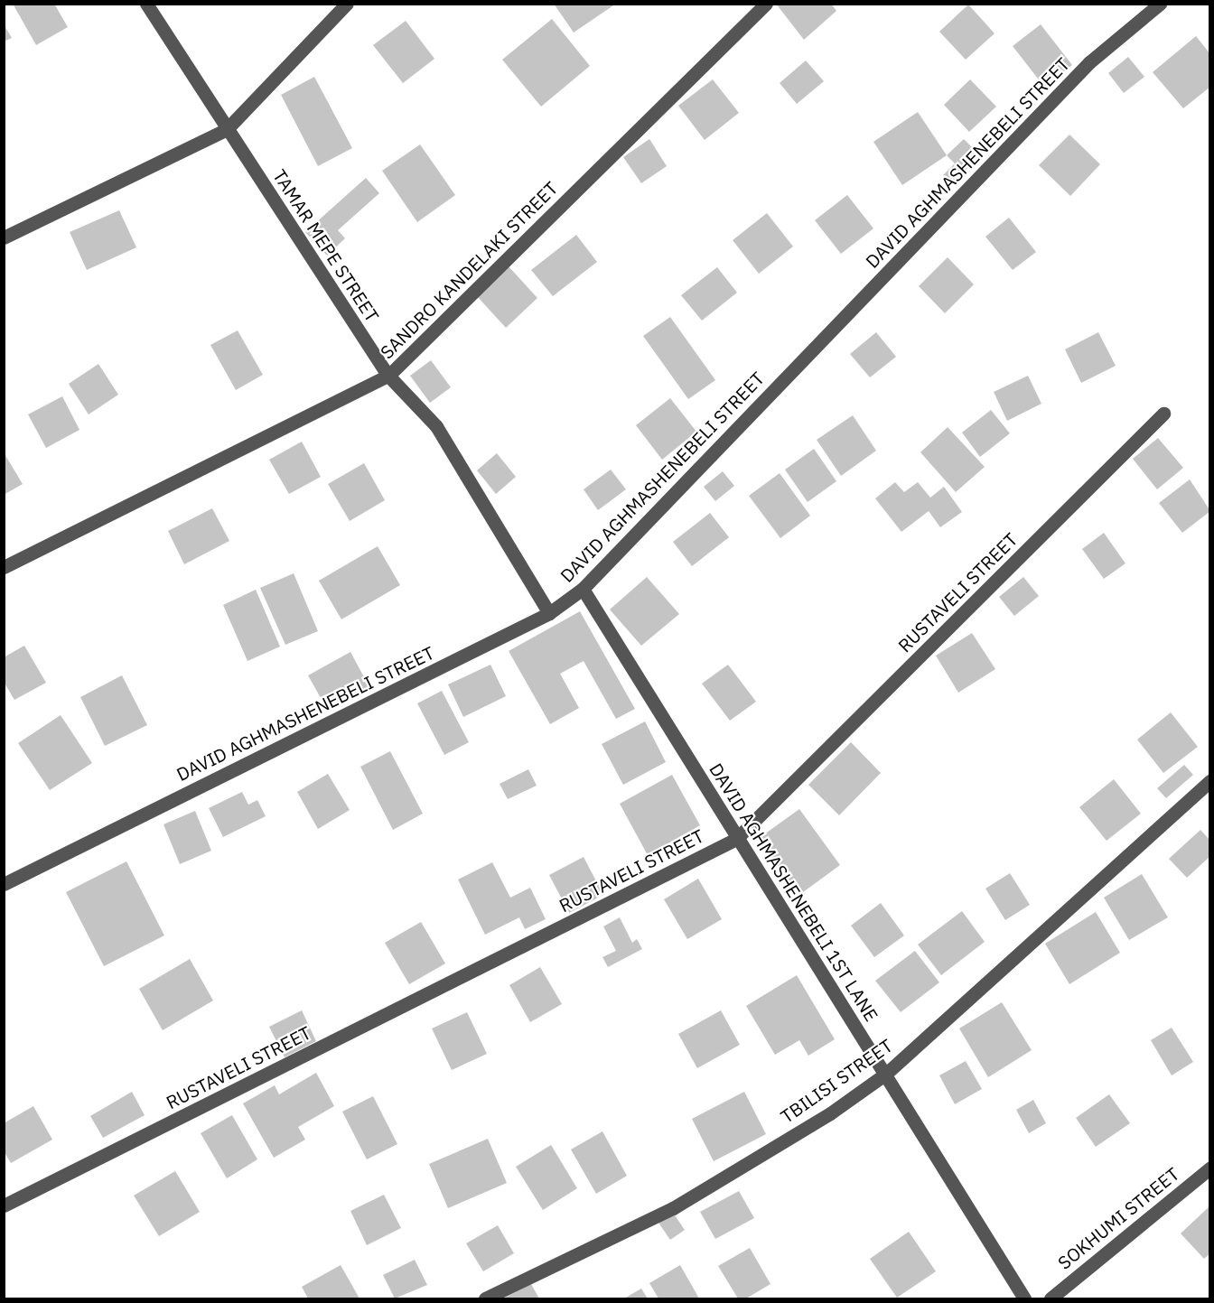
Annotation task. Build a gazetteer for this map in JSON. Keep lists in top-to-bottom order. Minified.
{"streets":{"street":["DAVID AGHMASHENEBELI STREET","TAMAR MEPE STREET","SANDRO KANDELAKI STREET","RUSTAVELI STREET","DAVID AGHMASHENEBELI 1ST LANE","TBILISI STREET","SOKHUMI STREET"]},"crossings":[["DAVID AGHMASHENEBELI STREET","TAMAR MEPE STREET"],["DAVID AGHMASHENEBELI STREET","DAVID AGHMASHENEBELI 1ST LANE"],["TAMAR MEPE STREET","SANDRO KANDELAKI STREET"],["RUSTAVELI STREET","DAVID AGHMASHENEBELI 1ST LANE"],["DAVID AGHMASHENEBELI 1ST LANE","TBILISI STREET"]]}
